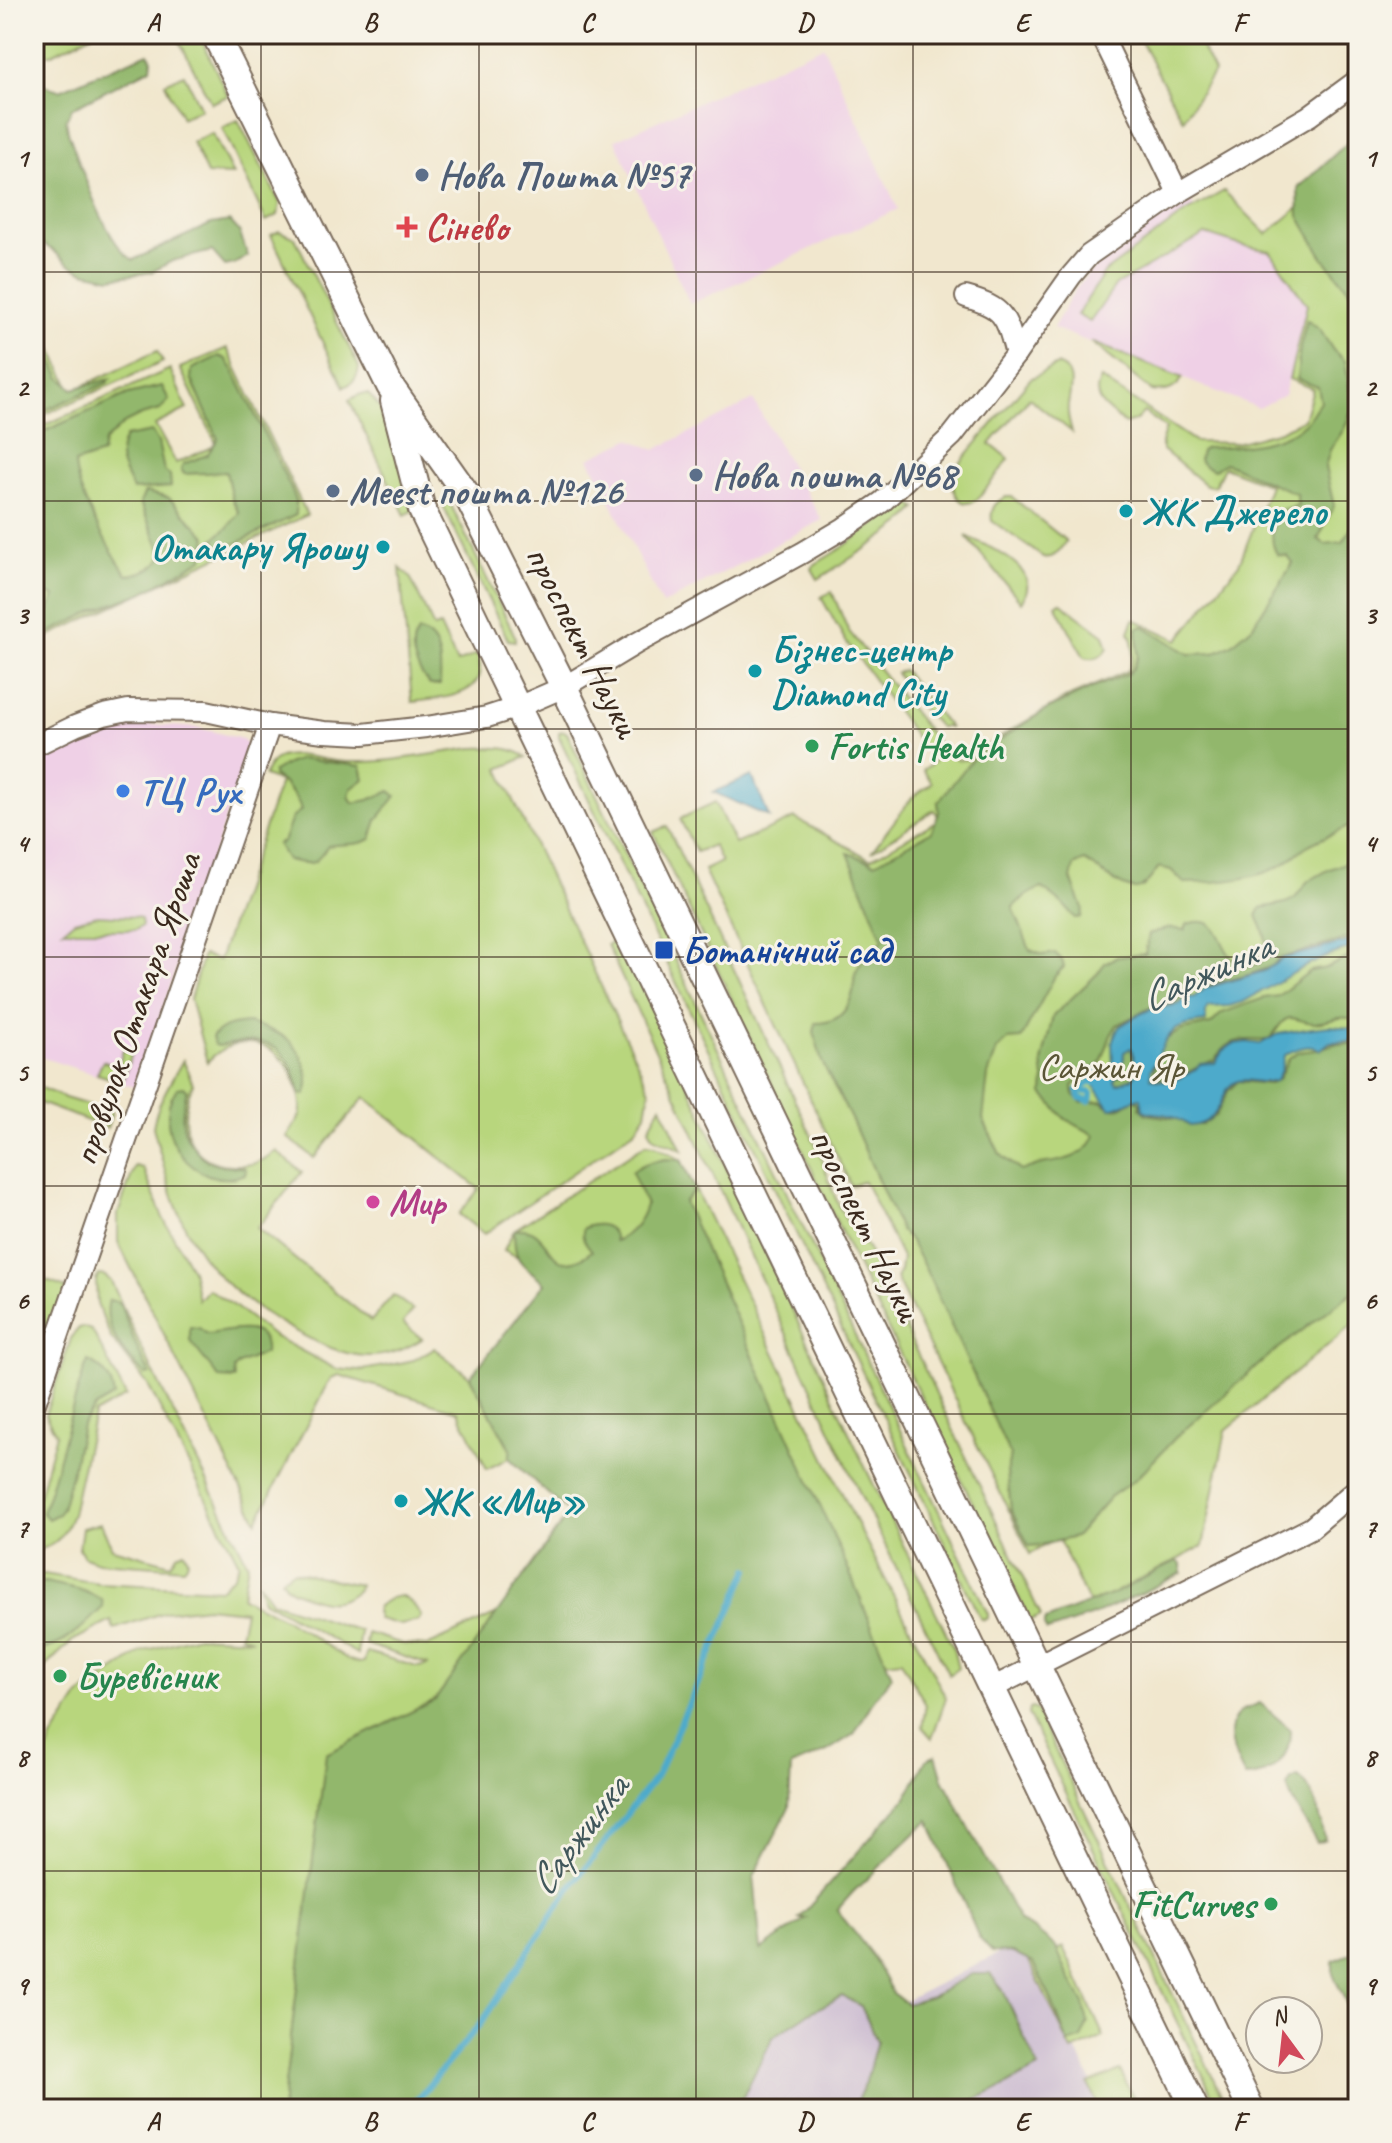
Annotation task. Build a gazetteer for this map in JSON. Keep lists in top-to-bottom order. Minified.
{"streets":{"main road":["проспект Науки"],"street":["провулок Отакара Яроша"]},"water":["Саржинка"],"parks":["Саржин Яр"],"places":{"other":["Нова Пошта №57","Нова пошта №68","Meest пошта №126","ЖК Джерело","Отакару Ярошу","Бізнес-центр Diamond City","Fortis Health","ТЦ Рух","Мир","ЖК «Мир»","Буревісник","FitCurves"],"health":["Сінево"],"transit":["Ботанічний сад"]},"north":"top","grid":{"columns":["A","B","C","D","E","F"],"rows":["1","2","3","4","5","6","7","8","9"]}}
